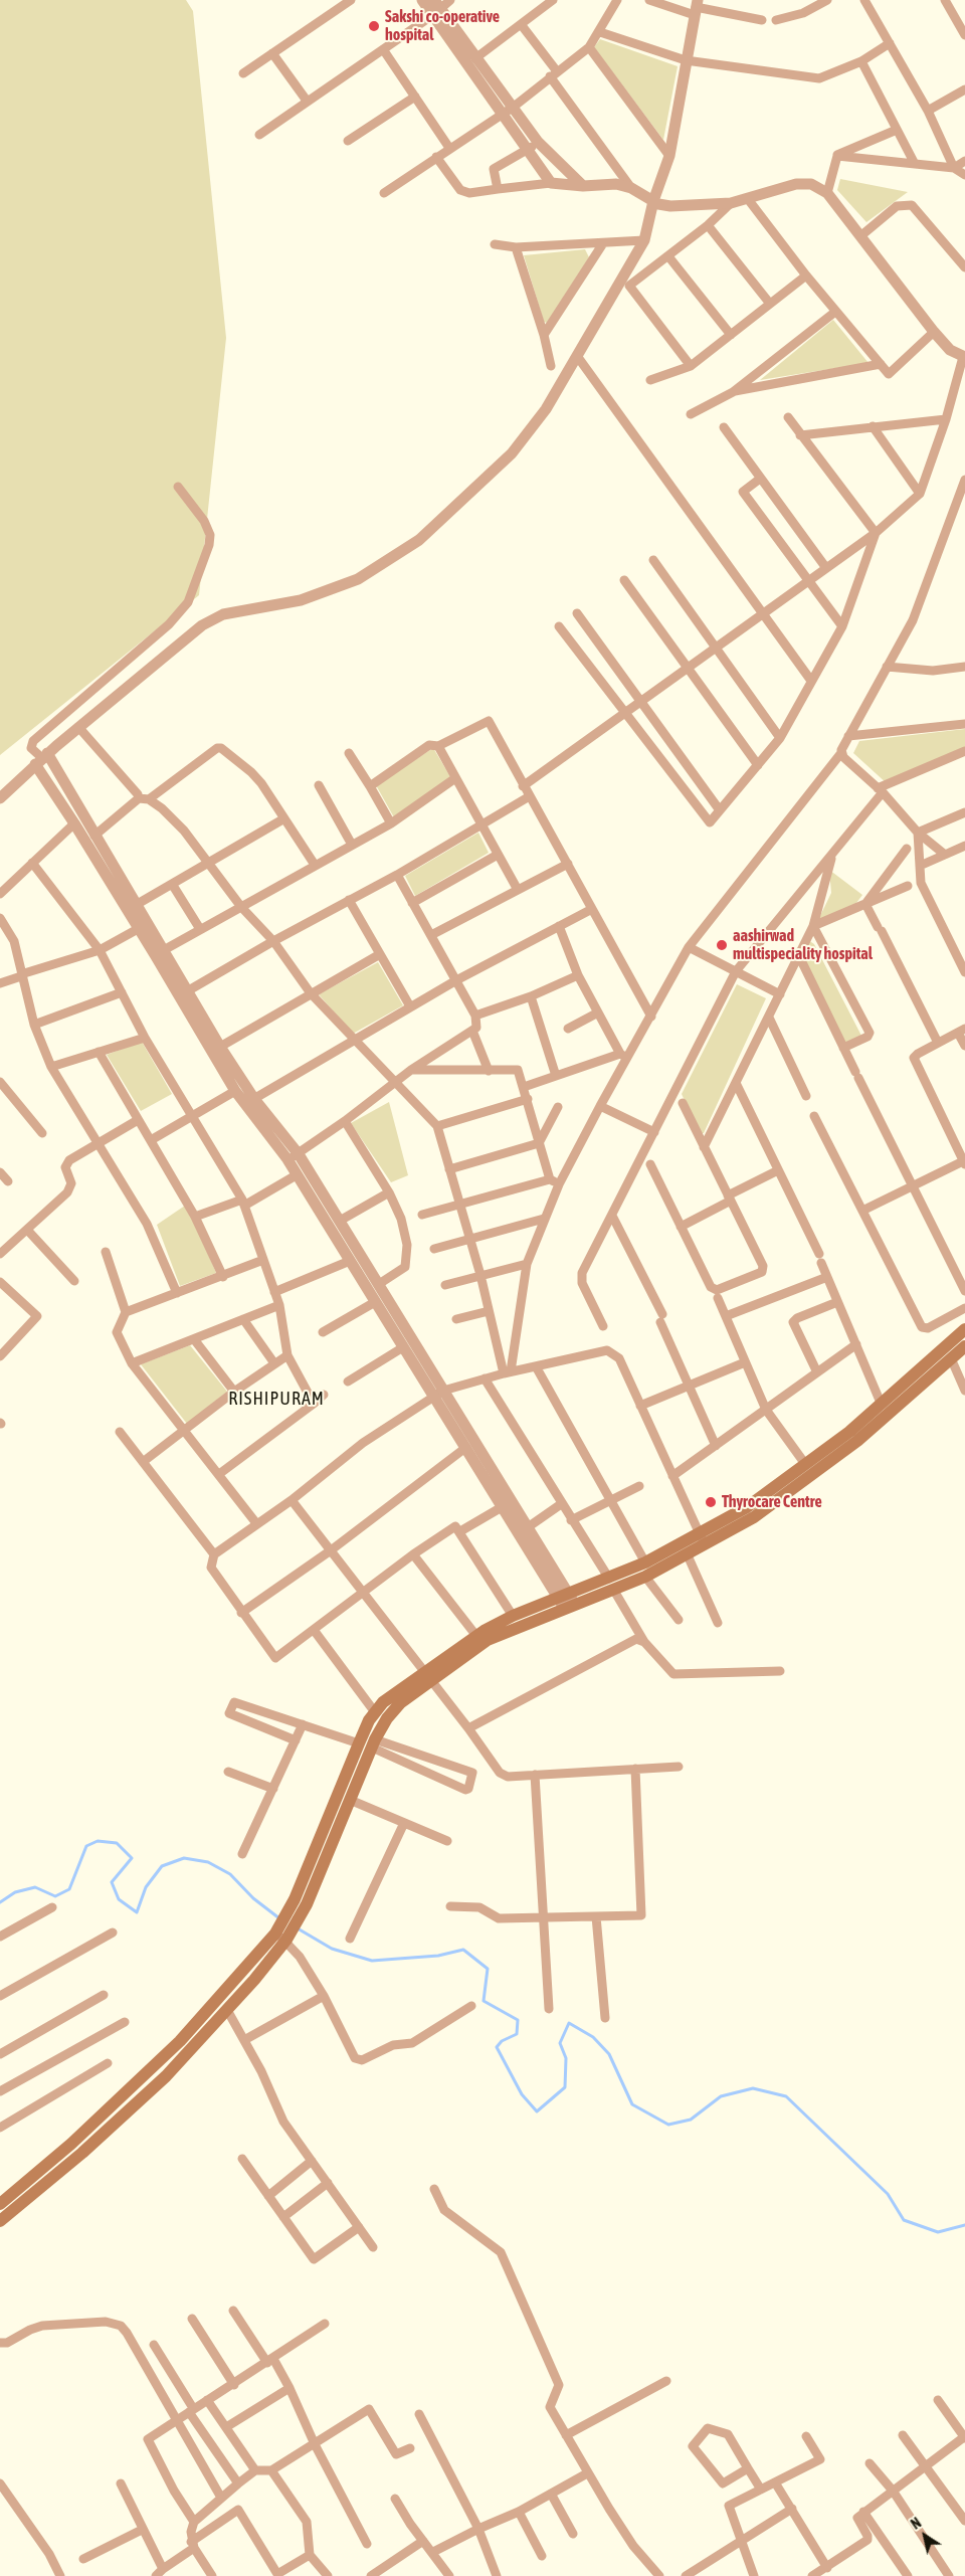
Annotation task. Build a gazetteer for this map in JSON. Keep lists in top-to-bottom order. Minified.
{"districts":["RISHIPURAM"],"places":["Sakshi co-operative hospital","aashirwad multispeciality hospital","Thyrocare Centre"],"north":"top left"}
